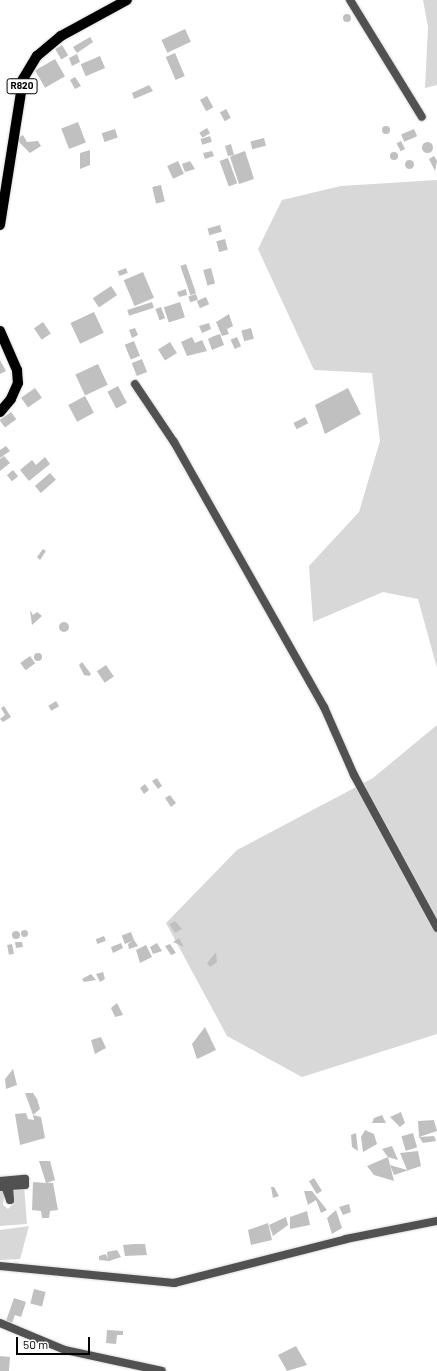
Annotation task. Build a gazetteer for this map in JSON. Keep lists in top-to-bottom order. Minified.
{"streets":{"main road":["R820"]},"scale_bar":"50 m"}
